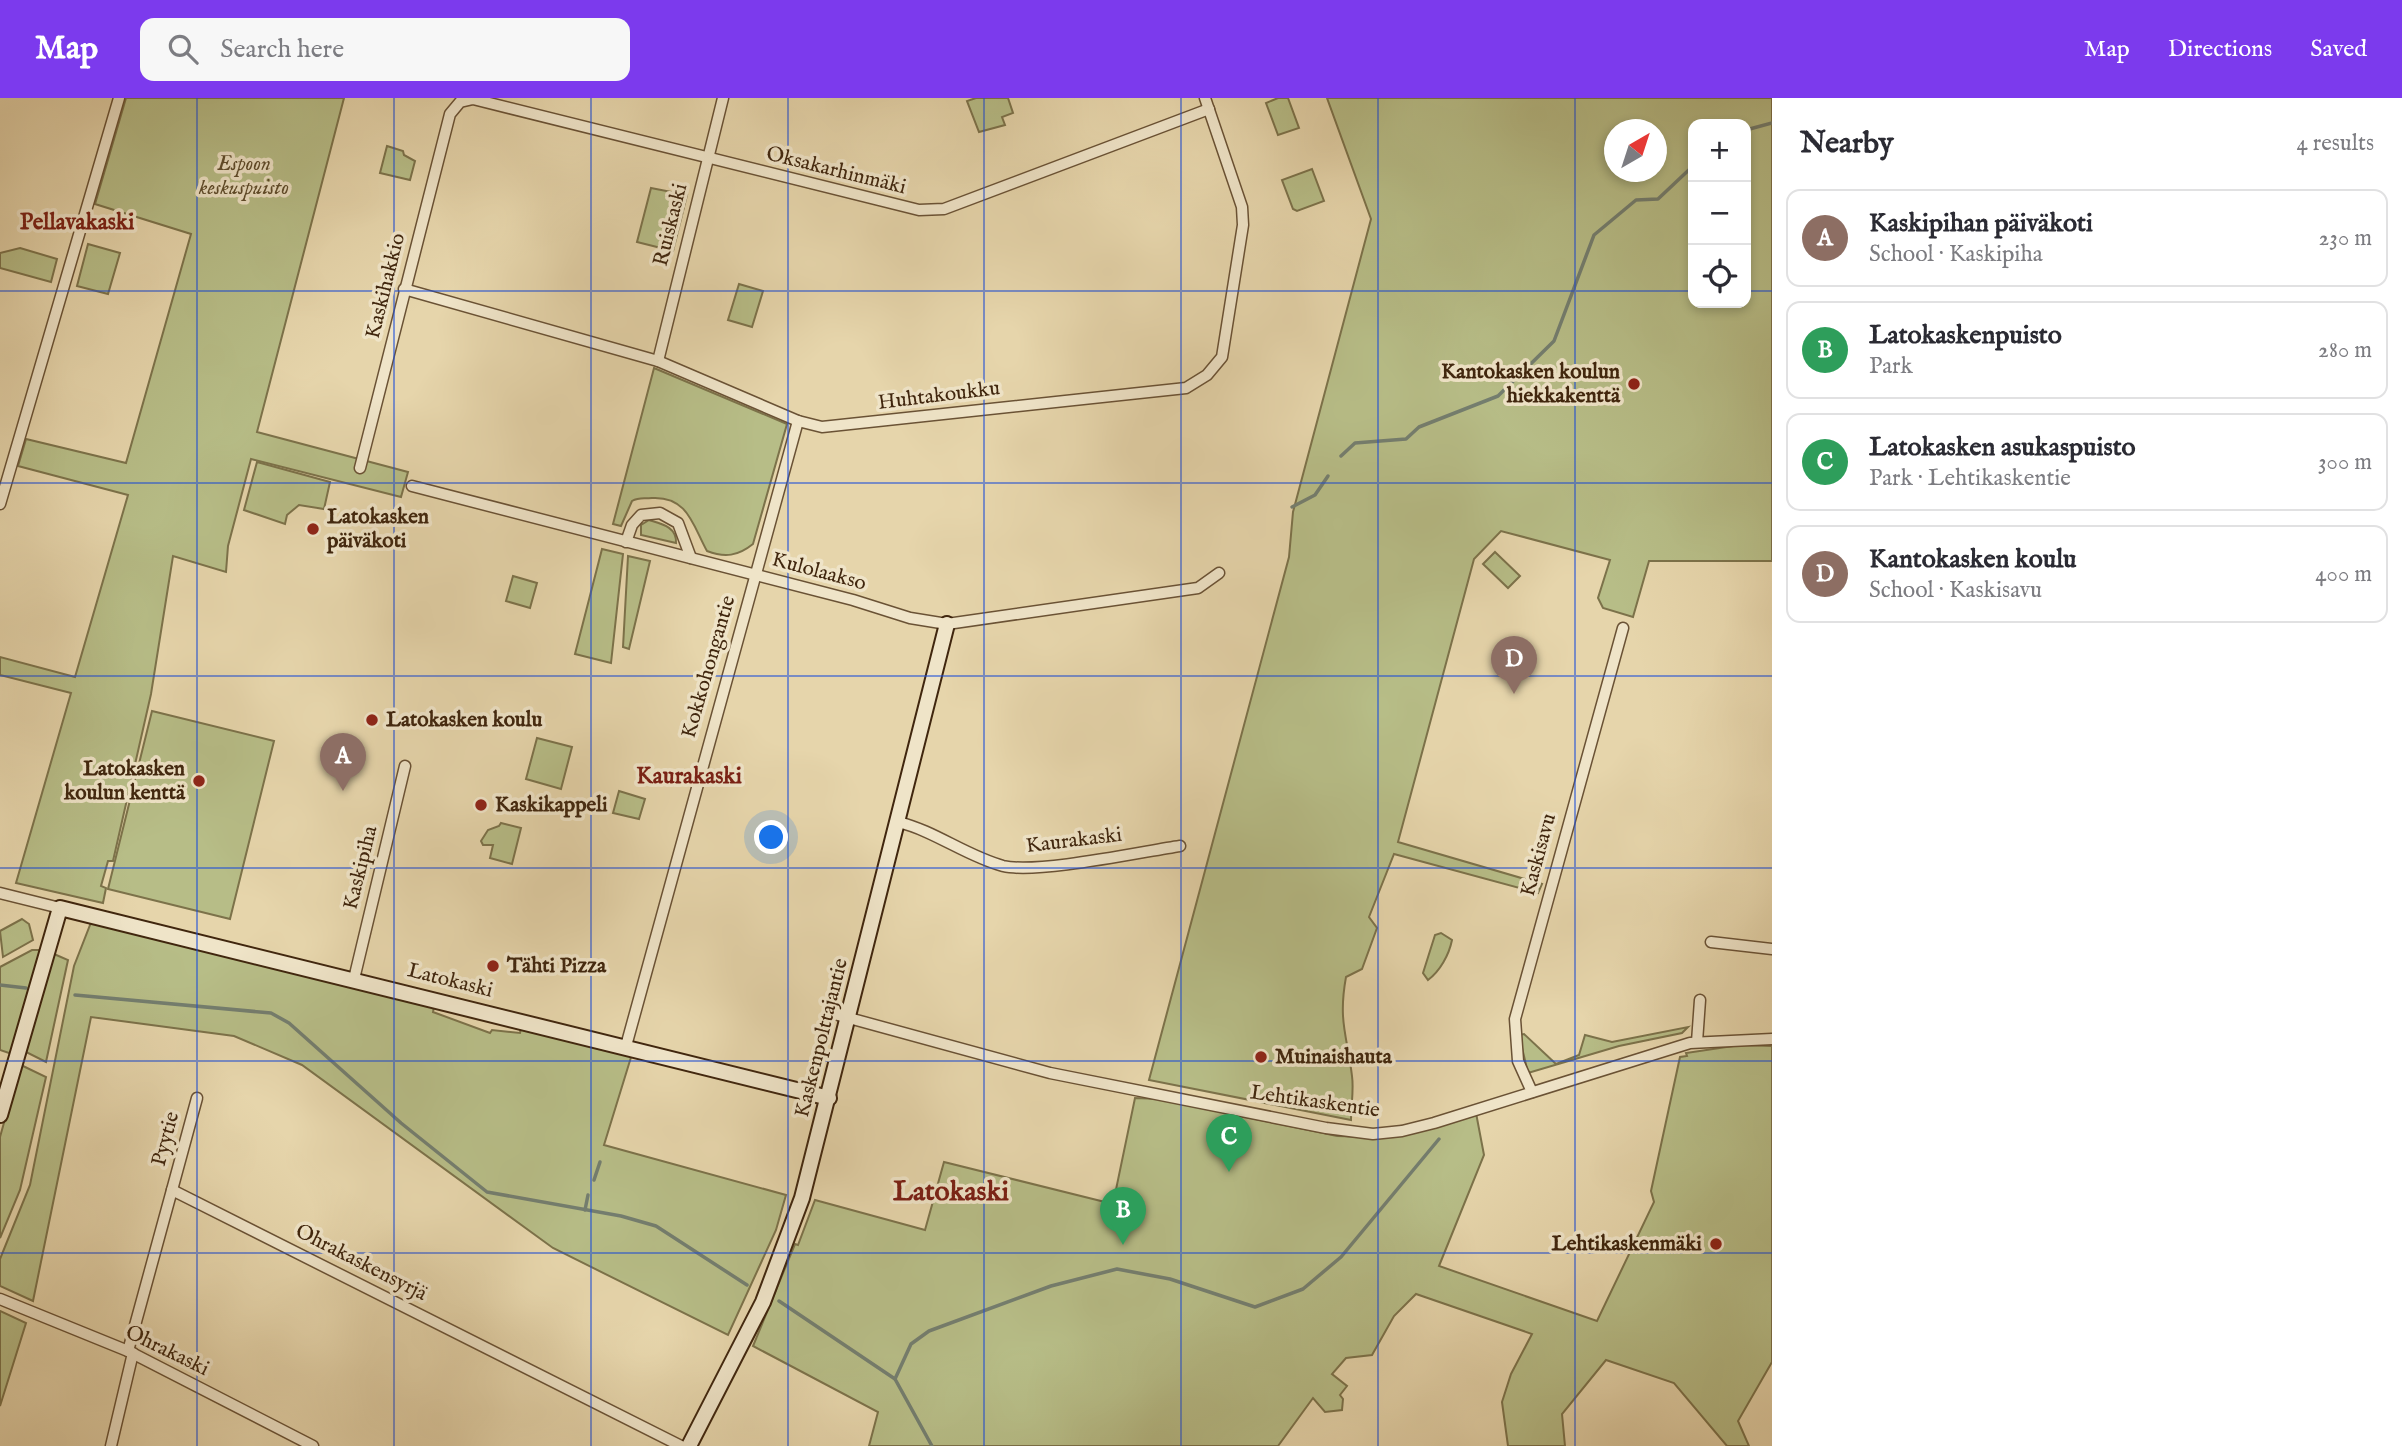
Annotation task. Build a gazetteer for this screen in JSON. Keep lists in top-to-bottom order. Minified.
{"streets":{"street":["Oksakarhinmäki","Ruiskaski","Kaskihakkio","Huhtakoukku","Kulolaakso","Kokkohongantie","Kaurakaski","Kaskisavu","Kaskipiha","Latokaski","Kaskenpolttajantie","Lehtikaskentie","Pyytie","Ohrakaskensyrjä","Ohrakaski"]},"crossings":[["Oksakarhinmäki","Ruiskaski"],["Oksakarhinmäki","Kaskihakkio"],["Oksakarhinmäki","Huhtakoukku"],["Ruiskaski","Huhtakoukku"],["Kaskihakkio","Huhtakoukku"],["Huhtakoukku","Kokkohongantie"],["Kulolaakso","Kokkohongantie"],["Kulolaakso","Kaskenpolttajantie"],["Kokkohongantie","Latokaski"],["Kaurakaski","Kaskenpolttajantie"],["Kaskisavu","Lehtikaskentie"],["Kaskipiha","Latokaski"],["Latokaski","Kaskenpolttajantie"],["Kaskenpolttajantie","Lehtikaskentie"],["Pyytie","Ohrakaskensyrjä"]],"districts":["Pellavakaski","Kaurakaski","Latokaski"],"parks":["Espoon keskuspuisto"],"places":["Kantokasken koulun hiekkakenttä","Latokasken päiväkoti","Latokasken koulu","Latokasken koulun kenttä","Kaskikappeli","Tähti Pizza","Muinaishauta","Lehtikaskenmäki"],"north":"top right","page":{"header":"Map","search":"Search here","nav":["Map","Directions","Saved"],"heading":["Nearby","4 results"],"map_buttons":["+","−"],"list":[{"mark":"A","name":"Kaskipihan päiväkoti","note":"School · Kaskipiha","value":"230 m"},{"mark":"B","name":"Latokaskenpuisto","note":"Park","value":"280 m"},{"mark":"C","name":"Latokasken asukaspuisto","note":"Park · Lehtikaskentie","value":"300 m"},{"mark":"D","name":"Kantokasken koulu","note":"School · Kaskisavu","value":"400 m"}],"pins":["D","A","C","B"]}}
